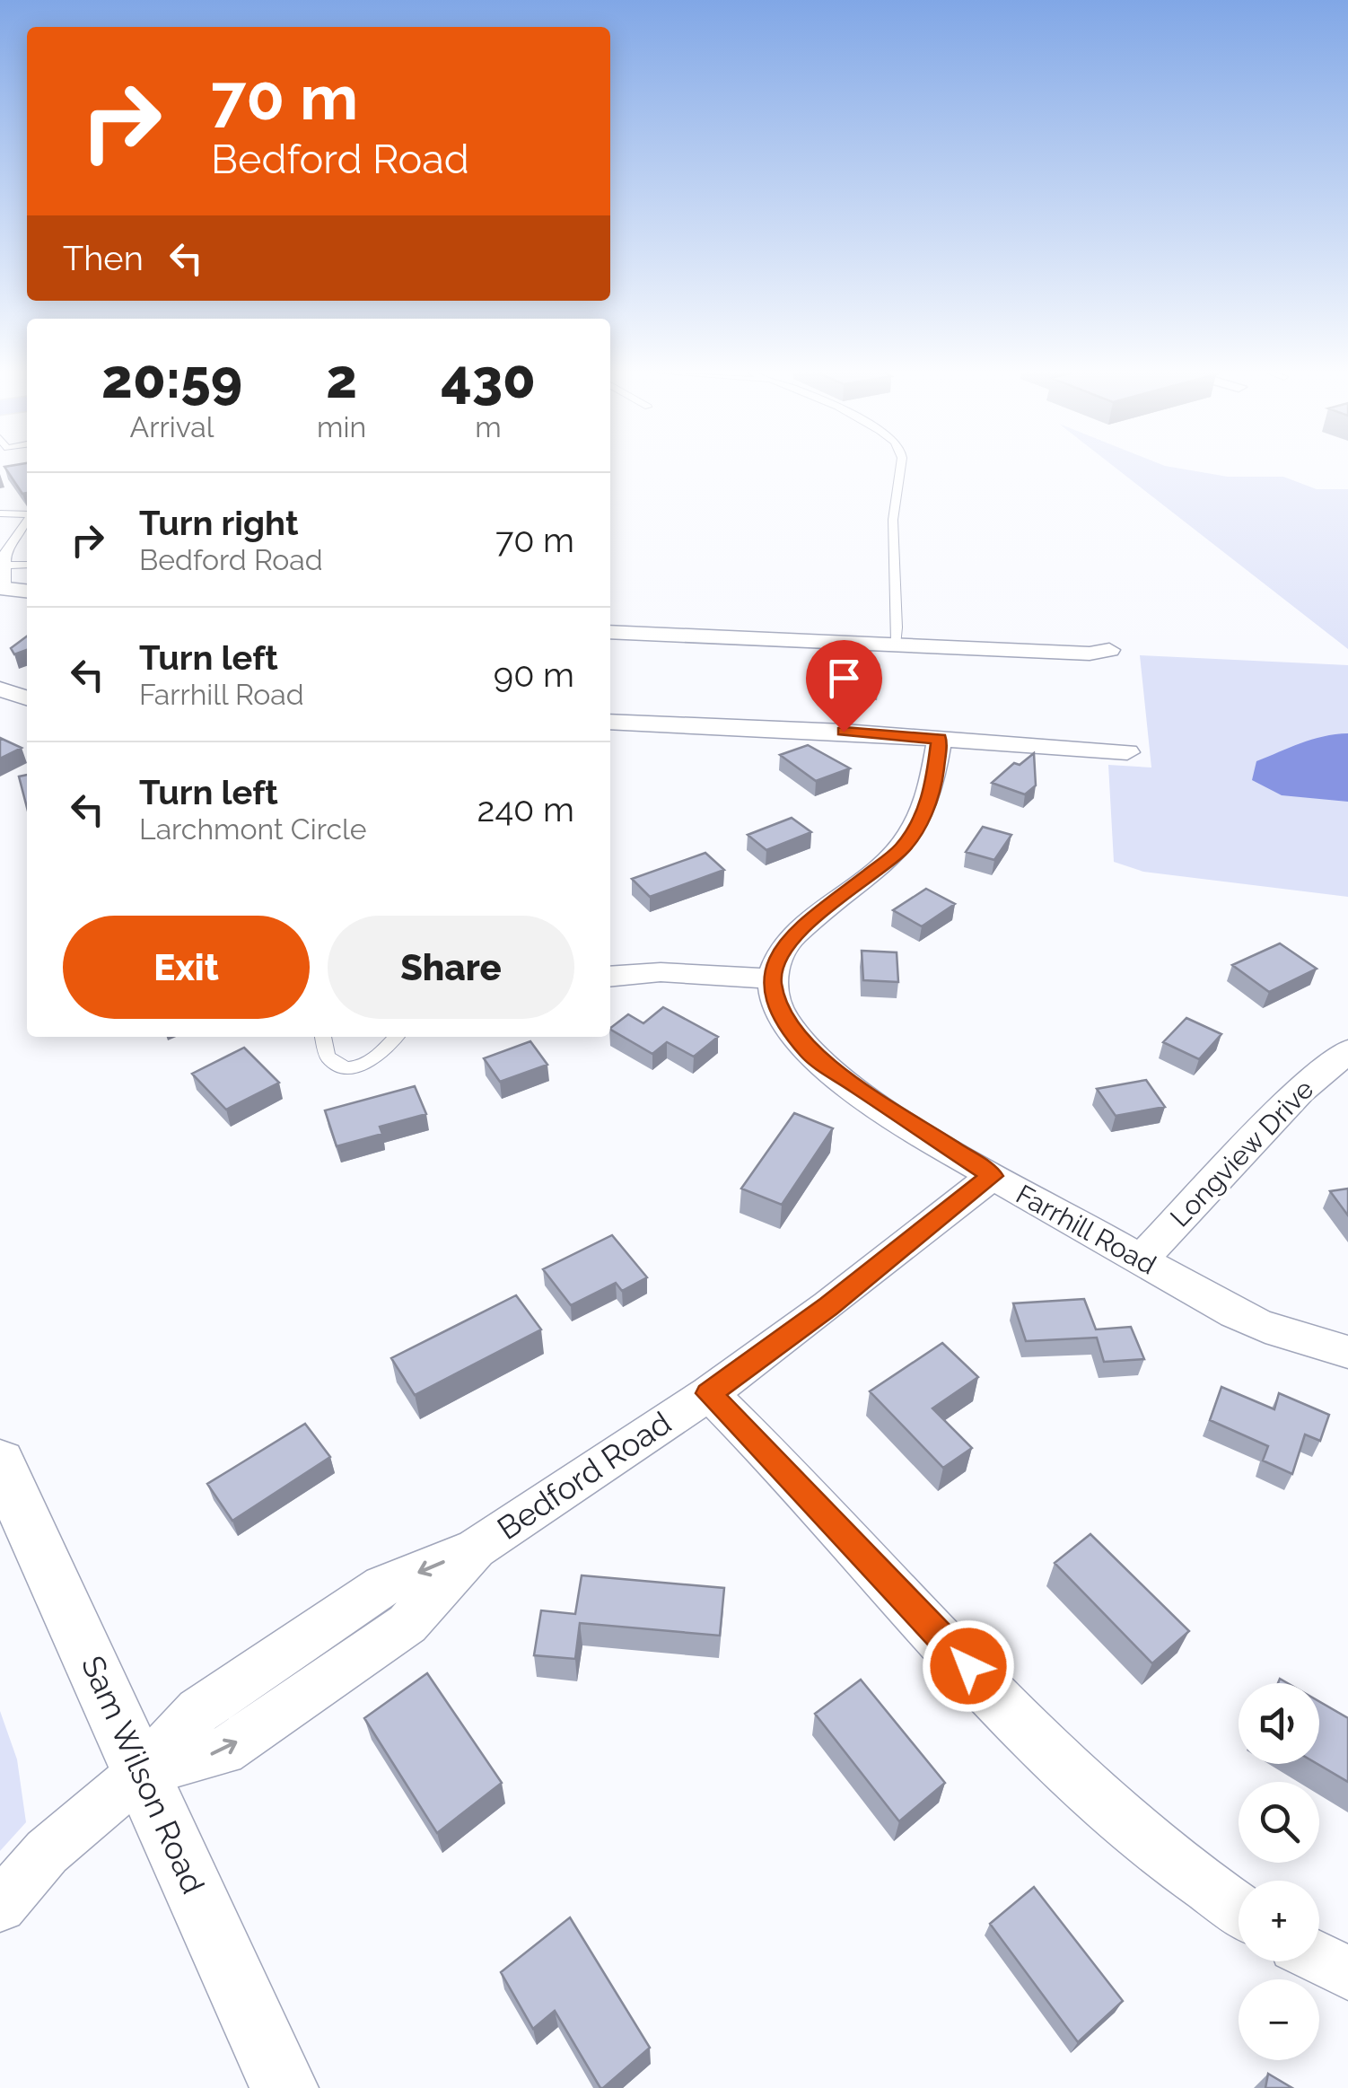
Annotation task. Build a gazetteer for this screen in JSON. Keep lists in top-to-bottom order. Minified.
{"streets":{"street":["Longview Drive","Farrhill Road","Bedford Road","Sam Wilson Road"]},"crossings":[["Longview Drive","Farrhill Road"],["Farrhill Road","Bedford Road"],["Bedford Road","Sam Wilson Road"]],"page":{"turn":["70 m","Bedford Road"],"then":"Then","eta":["20:59","Arrival","2","min","430","m"],"list":[{"name":"Turn right","note":"Bedford Road","value":"70 m"},{"name":"Turn left","note":"Farrhill Road","value":"90 m"},{"name":"Turn left","note":"Larchmont Circle","value":"240 m"}],"buttons":["Exit","Share"],"map_buttons":["+","−"]}}
